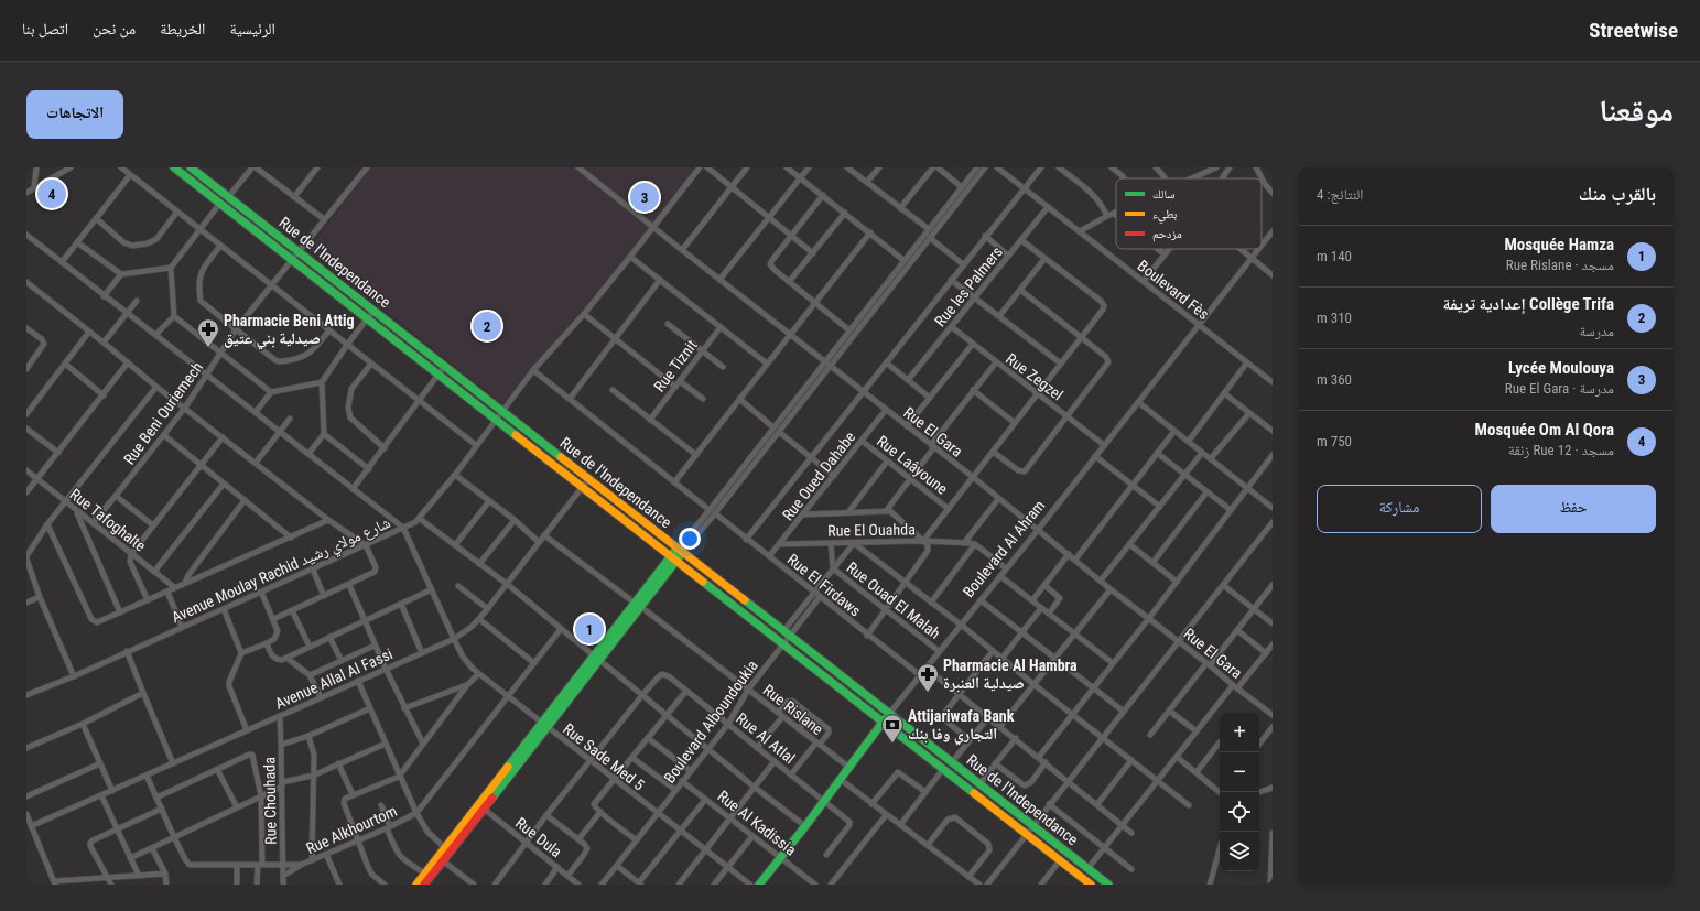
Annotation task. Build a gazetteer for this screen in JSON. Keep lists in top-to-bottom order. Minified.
{"streets":{"main road":["Rue de l'Independance","Boulevard Al Ahram"],"street":["Rue les Palmers","Boulevard Fès","Rue Tiznit","Rue Zegzel","Rue Beni Ouriemech","Rue El Gara","Rue Laâyoune","Rue Oued Dahabe","Rue Tafoghalte","Rue El Ouahda","Avenue Moulay Rachid شارع مولاي رشيد","Rue El Firdaws","Rue Ouad El Malah","Avenue Allal Al Fassi","Rue Rislane","Boulevard Alboundoukia","Rue Al Atlal","Rue Sade Med 5","Rue Chouhada","Rue Al Kadissia","Rue Alkhourtom","Rue Dula"]},"crossings":[["Rue de l'Independance","Rue Beni Ouriemech"],["Rue de l'Independance","Boulevard Al Ahram"],["Rue de l'Independance","Avenue Moulay Rachid شارع مولاي رشيد"],["Rue de l'Independance","Avenue Allal Al Fassi"],["Rue de l'Independance","Boulevard Alboundoukia"],["Rue les Palmers","Boulevard Fès"],["Rue les Palmers","Rue Zegzel"],["Boulevard Fès","Boulevard Al Ahram"],["Rue Zegzel","Boulevard Al Ahram"],["Rue Beni Ouriemech","Rue Tafoghalte"],["Rue El Gara","Rue Oued Dahabe"],["Rue El Gara","Boulevard Al Ahram"],["Rue El Gara","Avenue Moulay Rachid شارع مولاي رشيد"],["Rue Laâyoune","Rue Oued Dahabe"],["Rue Oued Dahabe","Rue El Ouahda"],["Rue Oued Dahabe","Rue El Firdaws"],["Rue El Ouahda","Rue Ouad El Malah"],["Boulevard Al Ahram","Rue El Firdaws"],["Boulevard Al Ahram","Rue Ouad El Malah"],["Boulevard Al Ahram","Rue Rislane"],["Boulevard Al Ahram","Rue Al Atlal"],["Boulevard Al Ahram","Rue Al Kadissia"],["Avenue Moulay Rachid شارع مولاي رشيد","Rue Sade Med 5"],["Avenue Allal Al Fassi","Rue Rislane"],["Avenue Allal Al Fassi","Rue Sade Med 5"],["Avenue Allal Al Fassi","Rue Chouhada"],["Rue Rislane","Boulevard Alboundoukia"],["Boulevard Alboundoukia","Rue Al Atlal"],["Boulevard Alboundoukia","Rue Sade Med 5"],["Boulevard Alboundoukia","Rue Al Kadissia"],["Rue Chouhada","Rue Alkhourtom"]],"places":{"pharmacy":["Pharmacie Beni Attig صيدلية بني عتيق","Pharmacie Al Hambra صيدلية العنبرة"],"bank":["Attijariwafa Bank التجاري وفا بنك"]},"legend":["سالك","بطيء","مزدحم"],"page":{"header":"Streetwise","nav":["الرئيسية","الخريطة","من نحن","اتصل بنا"],"title":"موقعنا","buttons":["الاتجاهات",["حفظ","مشاركة"]],"heading":["بالقرب منك","النتائج: 4"],"pins":["4","3","2","1"],"list":[{"mark":"1","name":"Mosquée Hamza","note":"مسجد · Rue Rislane","value":"140 m"},{"mark":"2","name":"Collège Trifa إعدادية تريفة","note":"مدرسة","value":"310 m"},{"mark":"3","name":"Lycée Moulouya","note":"مدرسة · Rue El Gara","value":"360 m"},{"mark":"4","name":"Mosquée Om Al Qora","note":"مسجد · Rue 12 زنقة","value":"750 m"}],"map_buttons":["+","−"]}}
